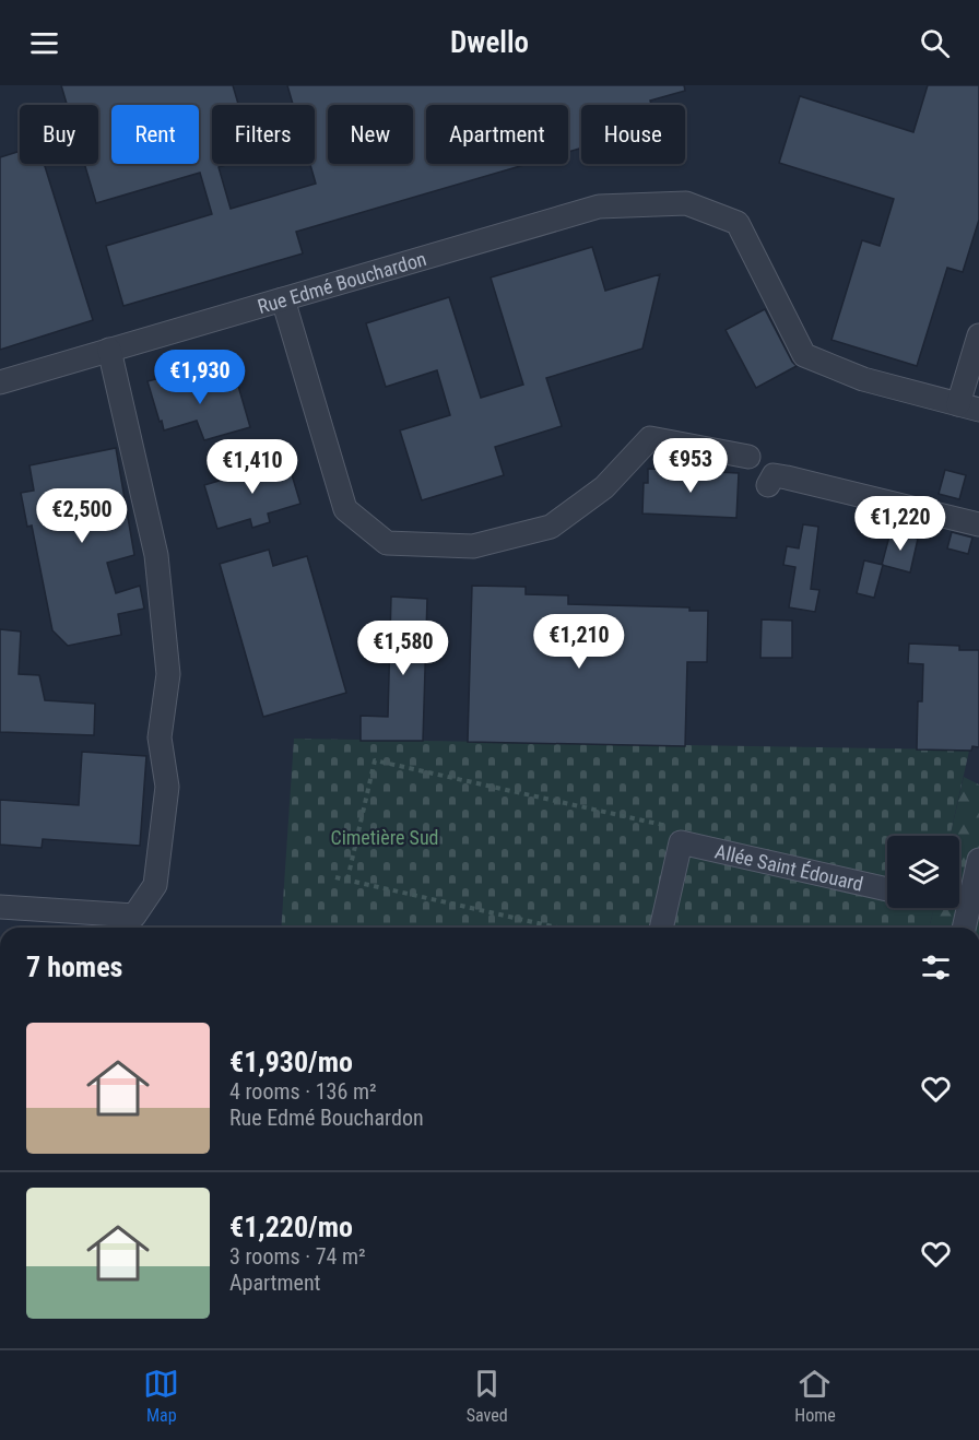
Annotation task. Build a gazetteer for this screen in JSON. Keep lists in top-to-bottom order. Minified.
{"streets":{"street":["Rue Edmé Bouchardon","Allée Saint Édouard"]},"parks":["Cimetière Sud"],"page":{"header":"Dwello","chip":["Buy","Rent","Filters","New","Apartment","House"],"price":["€1,930","€953","€1,410","€2,500","€1,220","€1,210","€1,580"],"heading":"7 homes","list":[{"name":"€1,930/mo","note":"4 rooms · 136 m² · Rue Edmé Bouchardon"},{"name":"€1,220/mo","note":"3 rooms · 74 m² · Apartment"}],"tabs":["Map","Saved","Home"]}}
